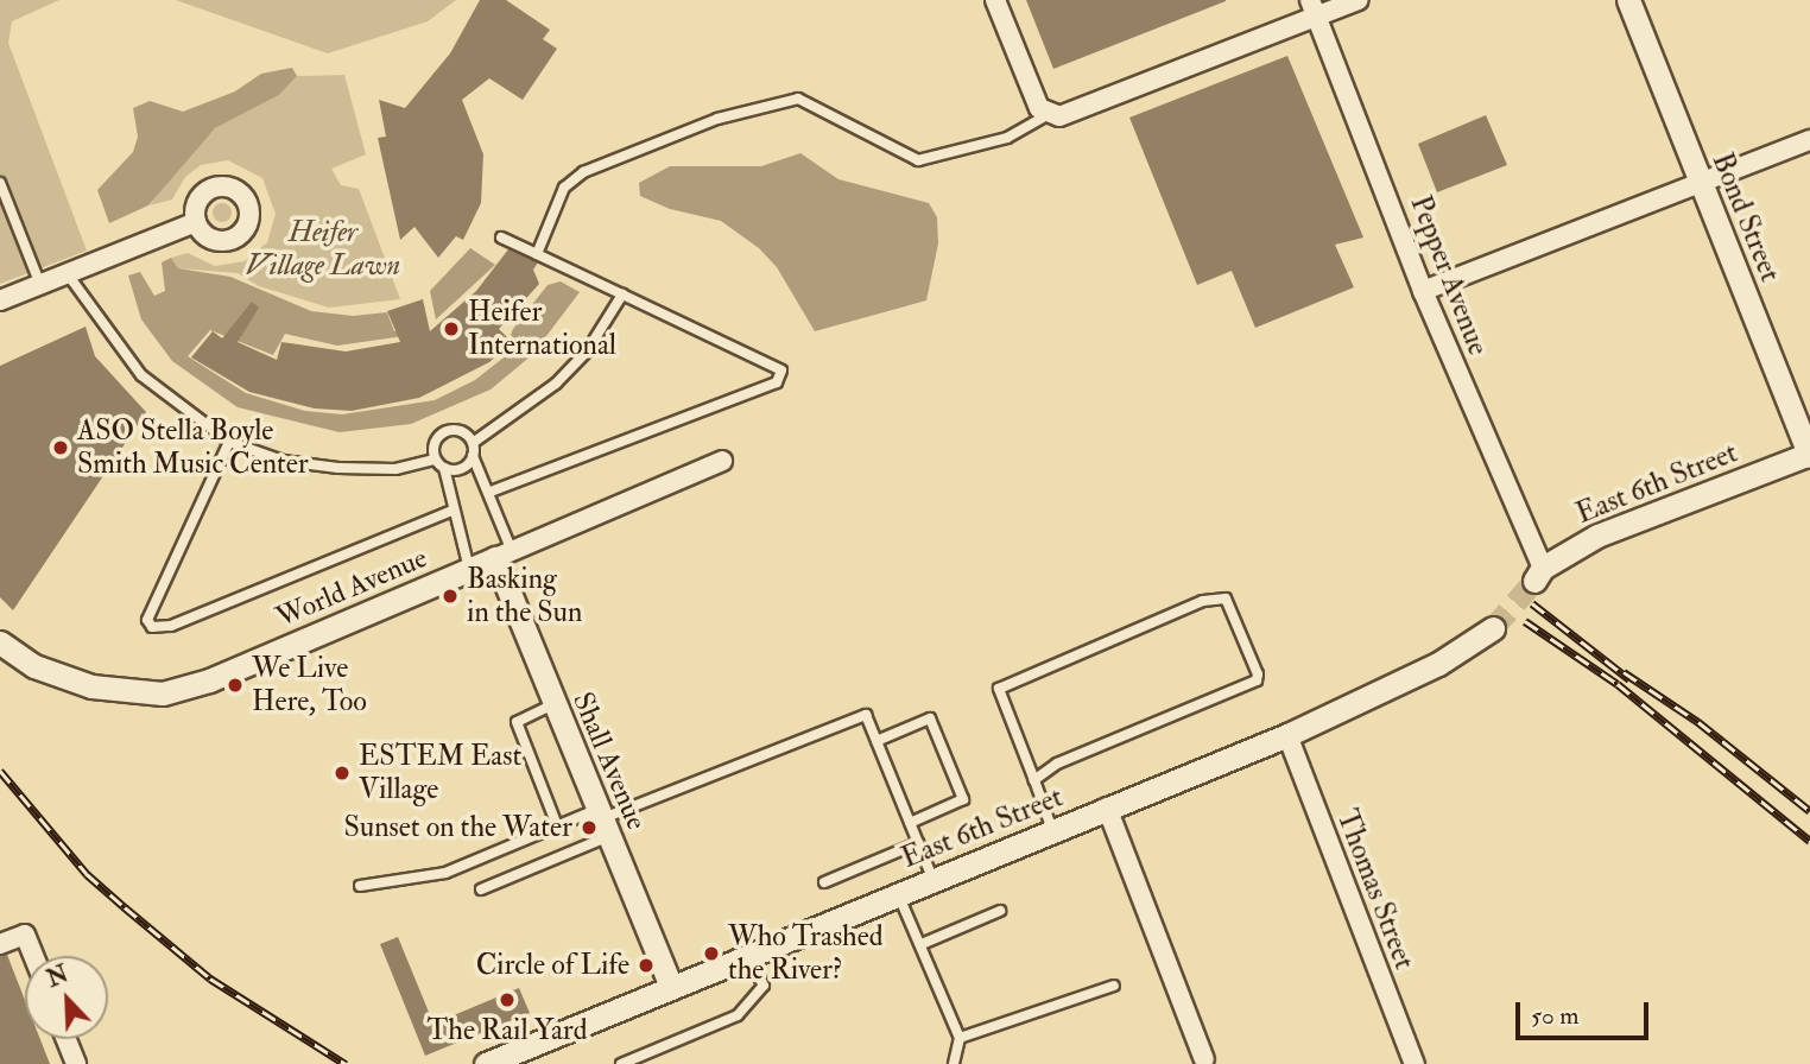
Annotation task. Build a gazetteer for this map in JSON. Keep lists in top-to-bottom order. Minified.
{"streets":{"street":["Bond Street","Pepper Avenue","East 6th Street","World Avenue","Shall Avenue","Thomas Street"]},"crossings":[["Bond Street","East 6th Street"],["Pepper Avenue","East 6th Street"],["East 6th Street","Shall Avenue"],["East 6th Street","Thomas Street"],["World Avenue","Shall Avenue"]],"parks":["Heifer Village Lawn"],"places":["Heifer International","ASO Stella Boyle Smith Music Center","Basking in the Sun","We Live Here, Too","ESTEM East Village","Sunset on the Water","Who Trashed the River?","Circle of Life","The Rail Yard"],"scale_bar":"50 m","north":"top left"}
